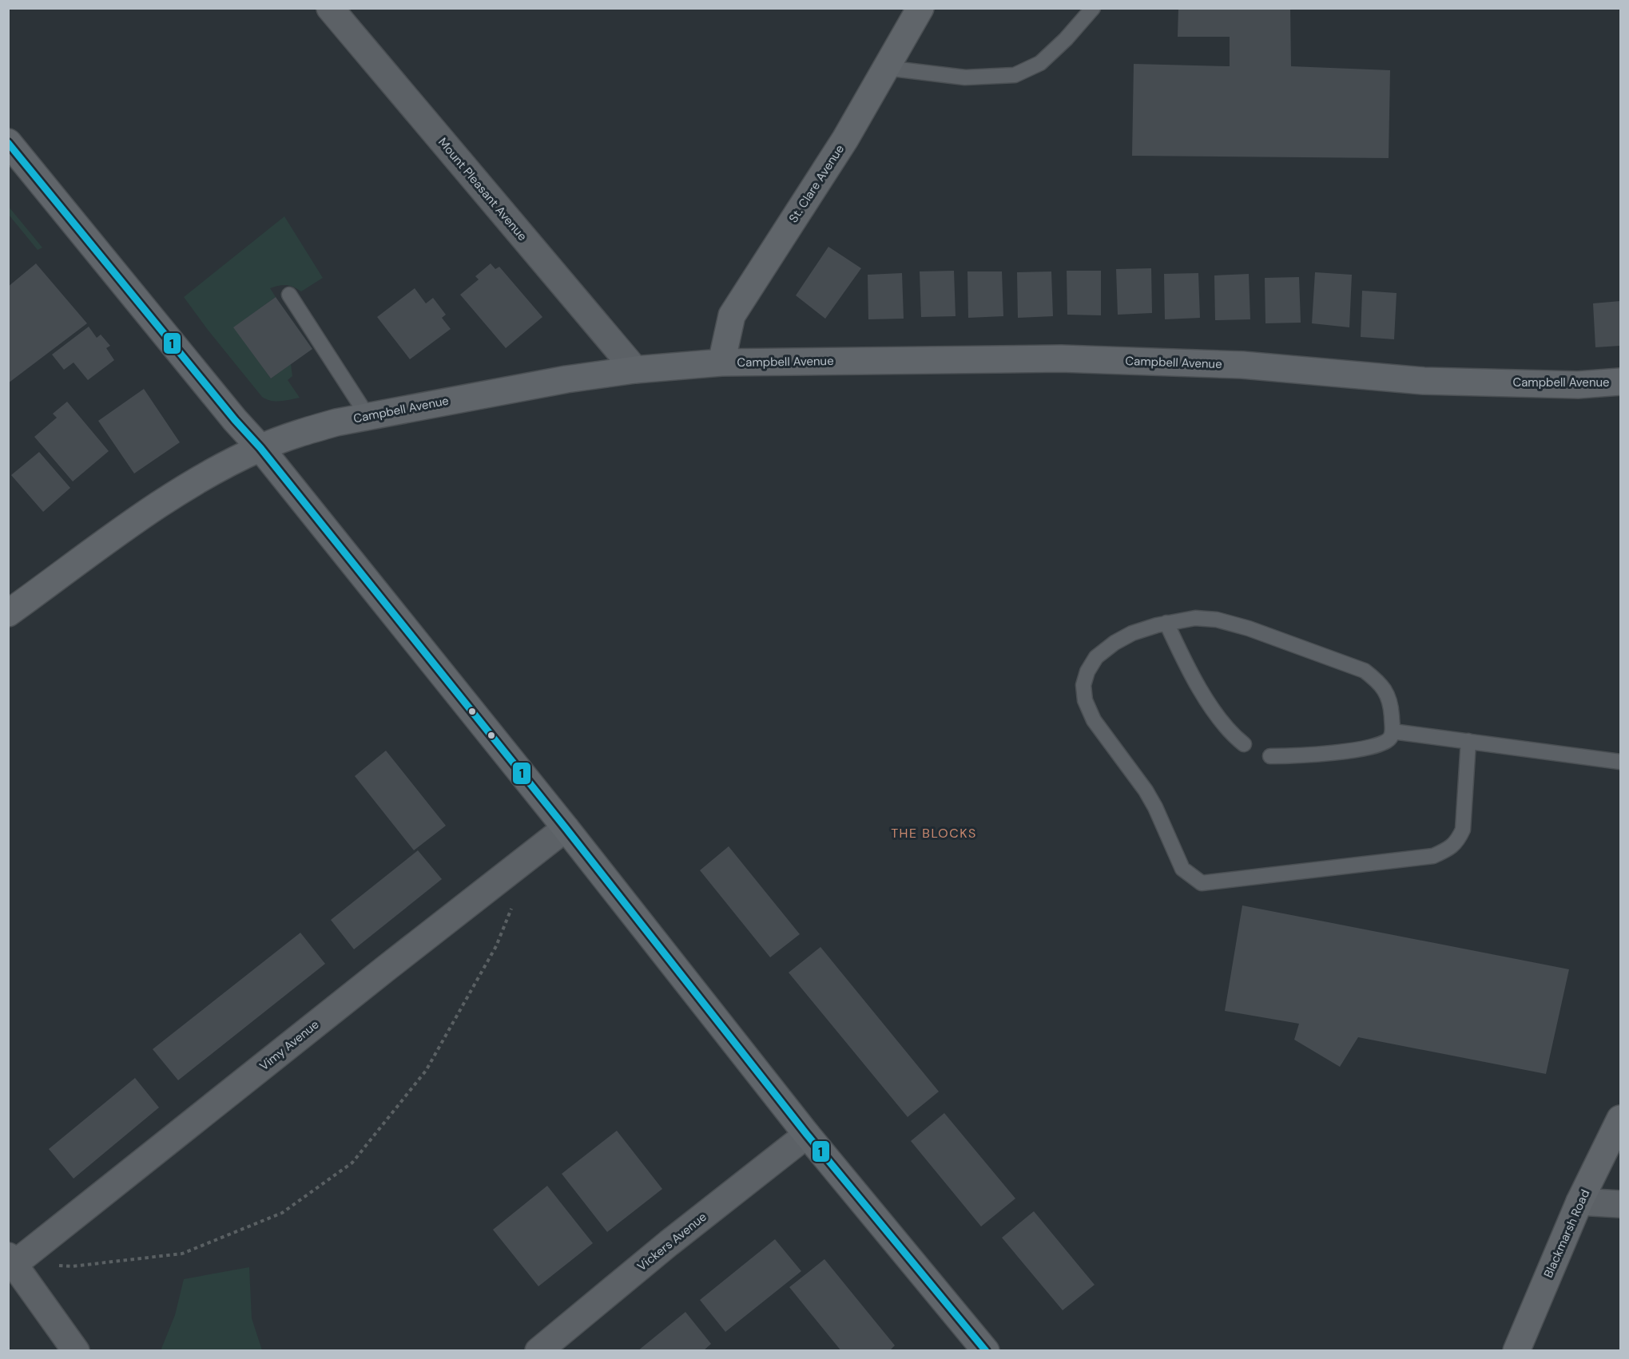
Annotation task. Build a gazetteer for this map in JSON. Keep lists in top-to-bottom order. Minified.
{"streets":{"street":["St. Clare Avenue","Mount Pleasant Avenue","Campbell Avenue","Vimy Avenue","Blackmarsh Road","Vickers Avenue"]},"crossings":[["St. Clare Avenue","Campbell Avenue"],["Mount Pleasant Avenue","Campbell Avenue"]],"districts":["THE BLOCKS"],"lines":["transit line 1"]}
